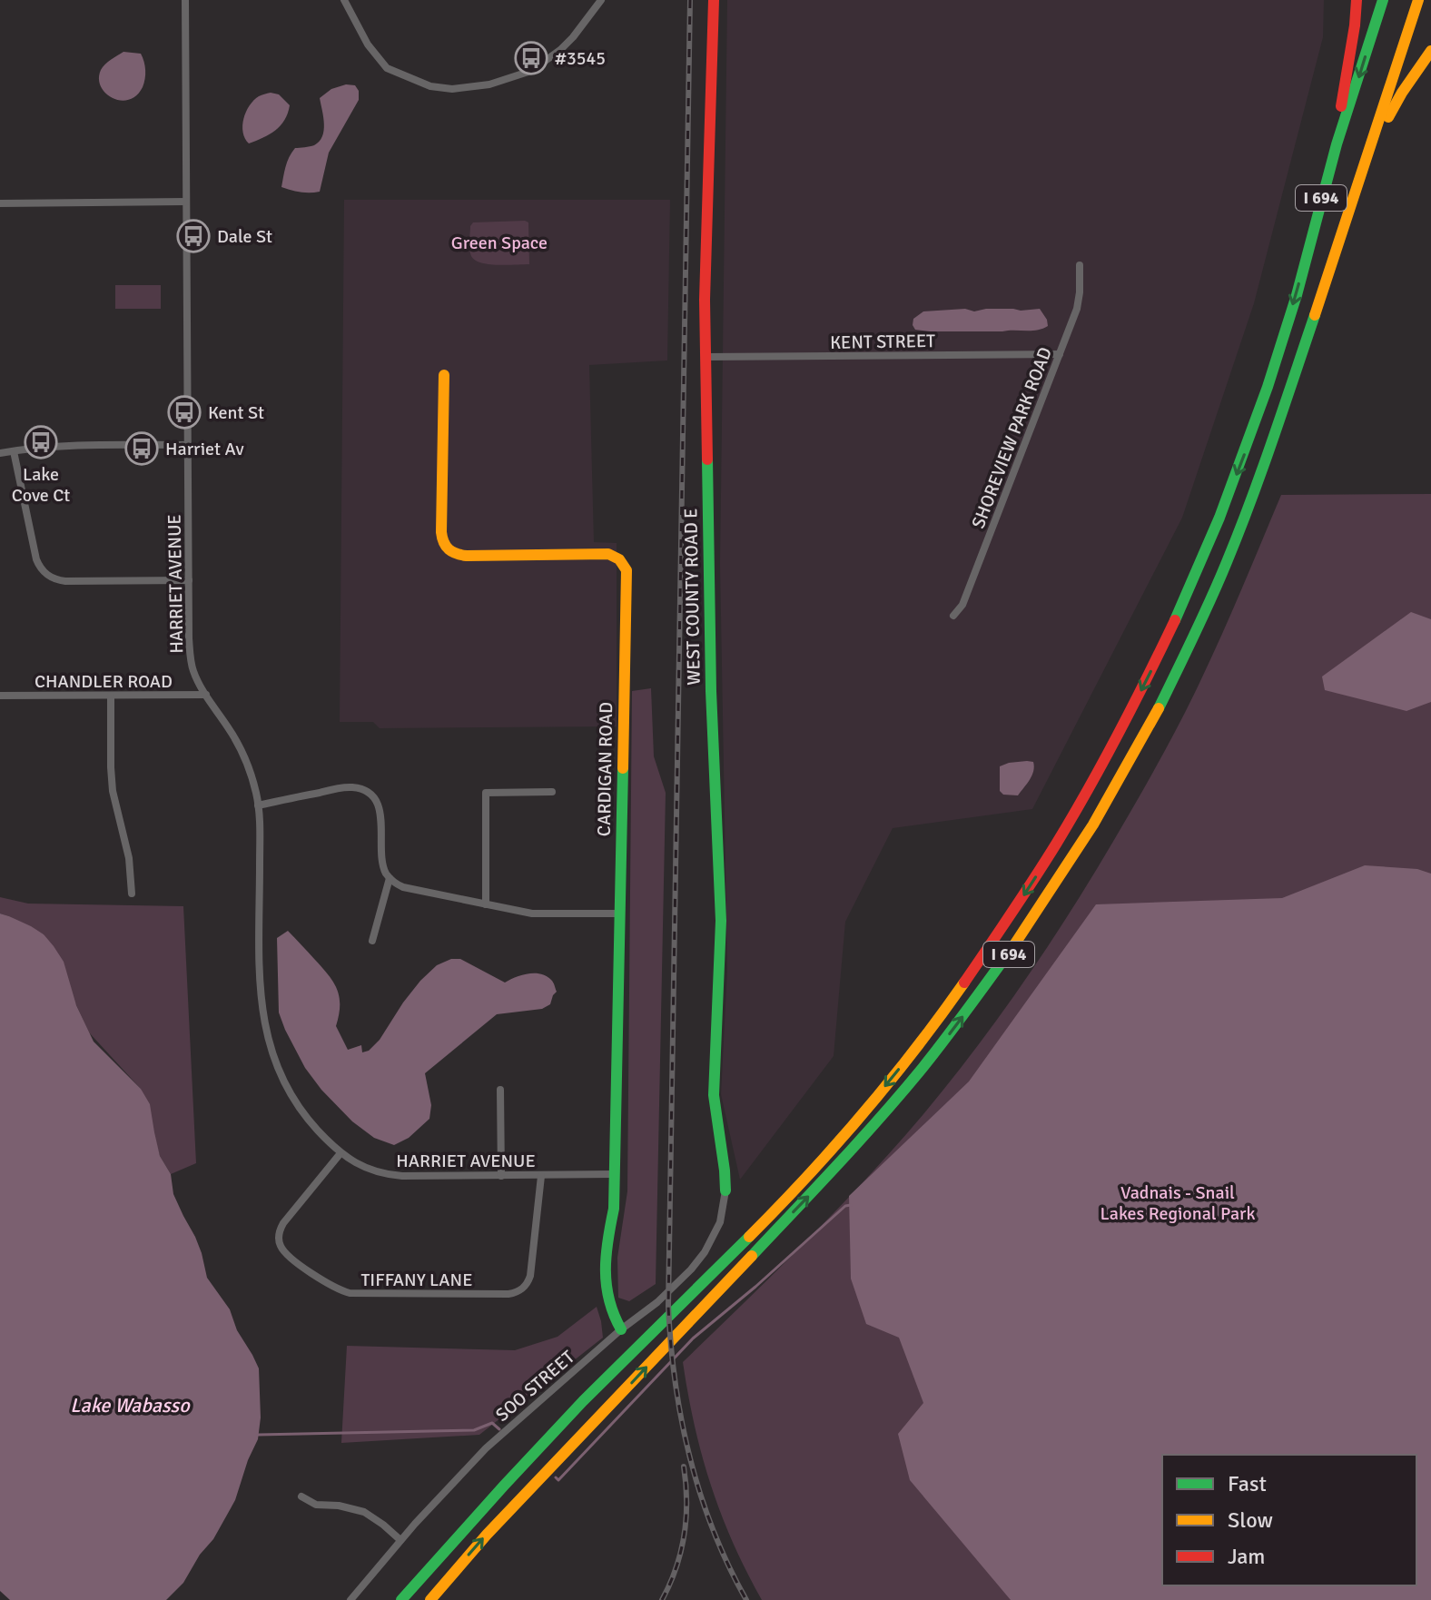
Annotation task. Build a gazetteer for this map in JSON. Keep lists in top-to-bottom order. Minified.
{"streets":{"main road":["I 694","WEST COUNTY ROAD E","CARDIGAN ROAD"],"street":["KENT STREET","SHOREVIEW PARK ROAD","HARRIET AVENUE","CHANDLER ROAD","TIFFANY LANE","SOO STREET"]},"crossings":[["KENT STREET","SHOREVIEW PARK ROAD"],["KENT STREET","WEST COUNTY ROAD E"],["HARRIET AVENUE","CHANDLER ROAD"],["HARRIET AVENUE","CARDIGAN ROAD"],["HARRIET AVENUE","TIFFANY LANE"],["WEST COUNTY ROAD E","SOO STREET"],["CARDIGAN ROAD","SOO STREET"]],"water":["Lake Wabasso"],"parks":["Green Space","Vadnais - Snail Lakes Regional Park"],"places":{"bus stop":["#3545","Dale St","Kent St","Lake Cove Ct","Harriet Av"]},"legend":["Fast","Slow","Jam"]}
